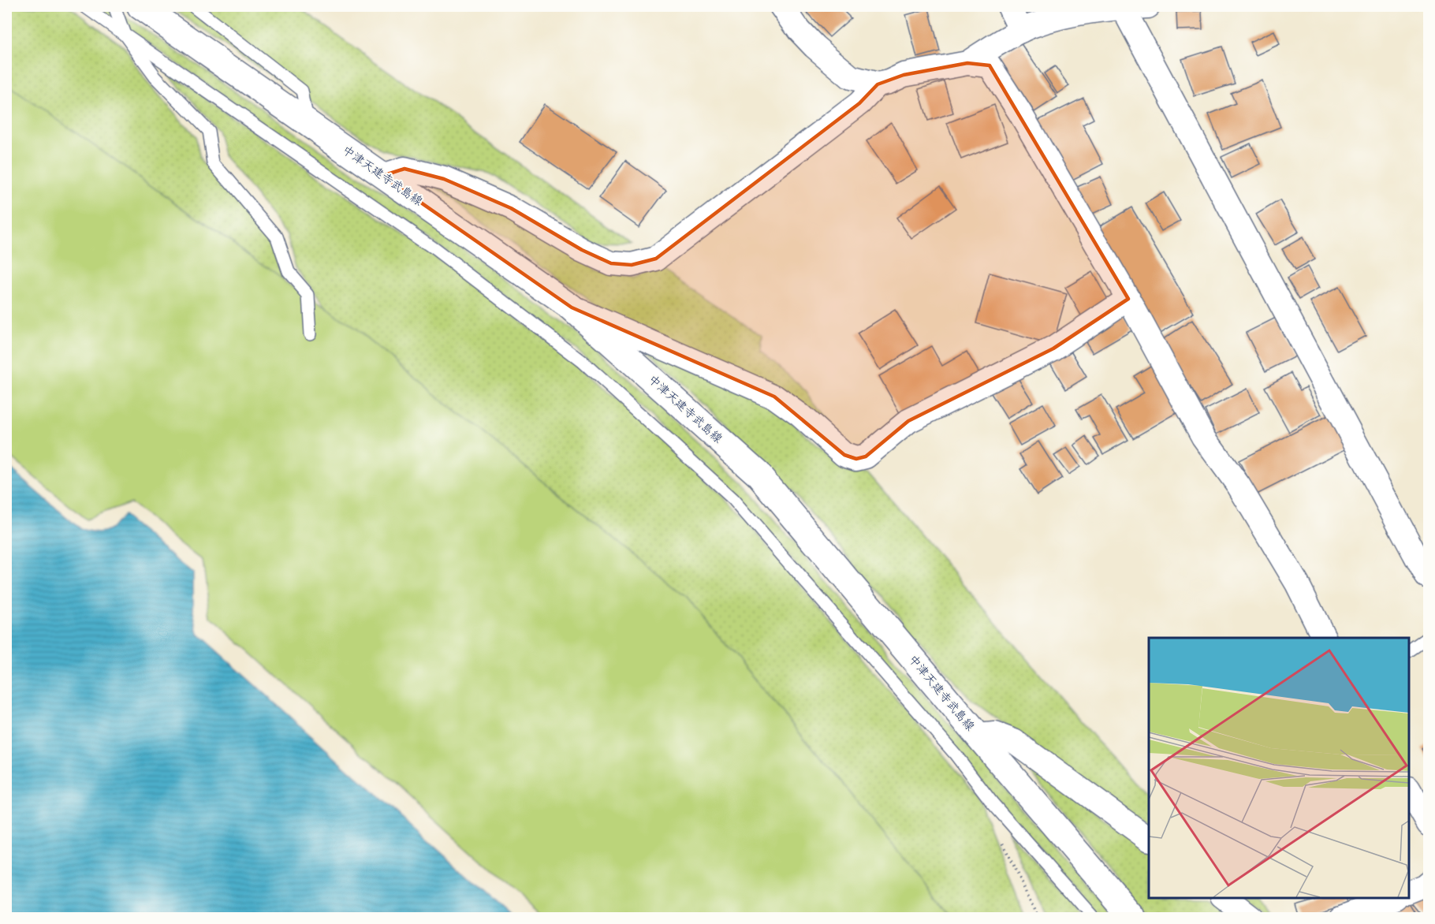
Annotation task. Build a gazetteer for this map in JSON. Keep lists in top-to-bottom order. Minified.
{"streets":{"main road":["中津天建寺武島線"]}}
